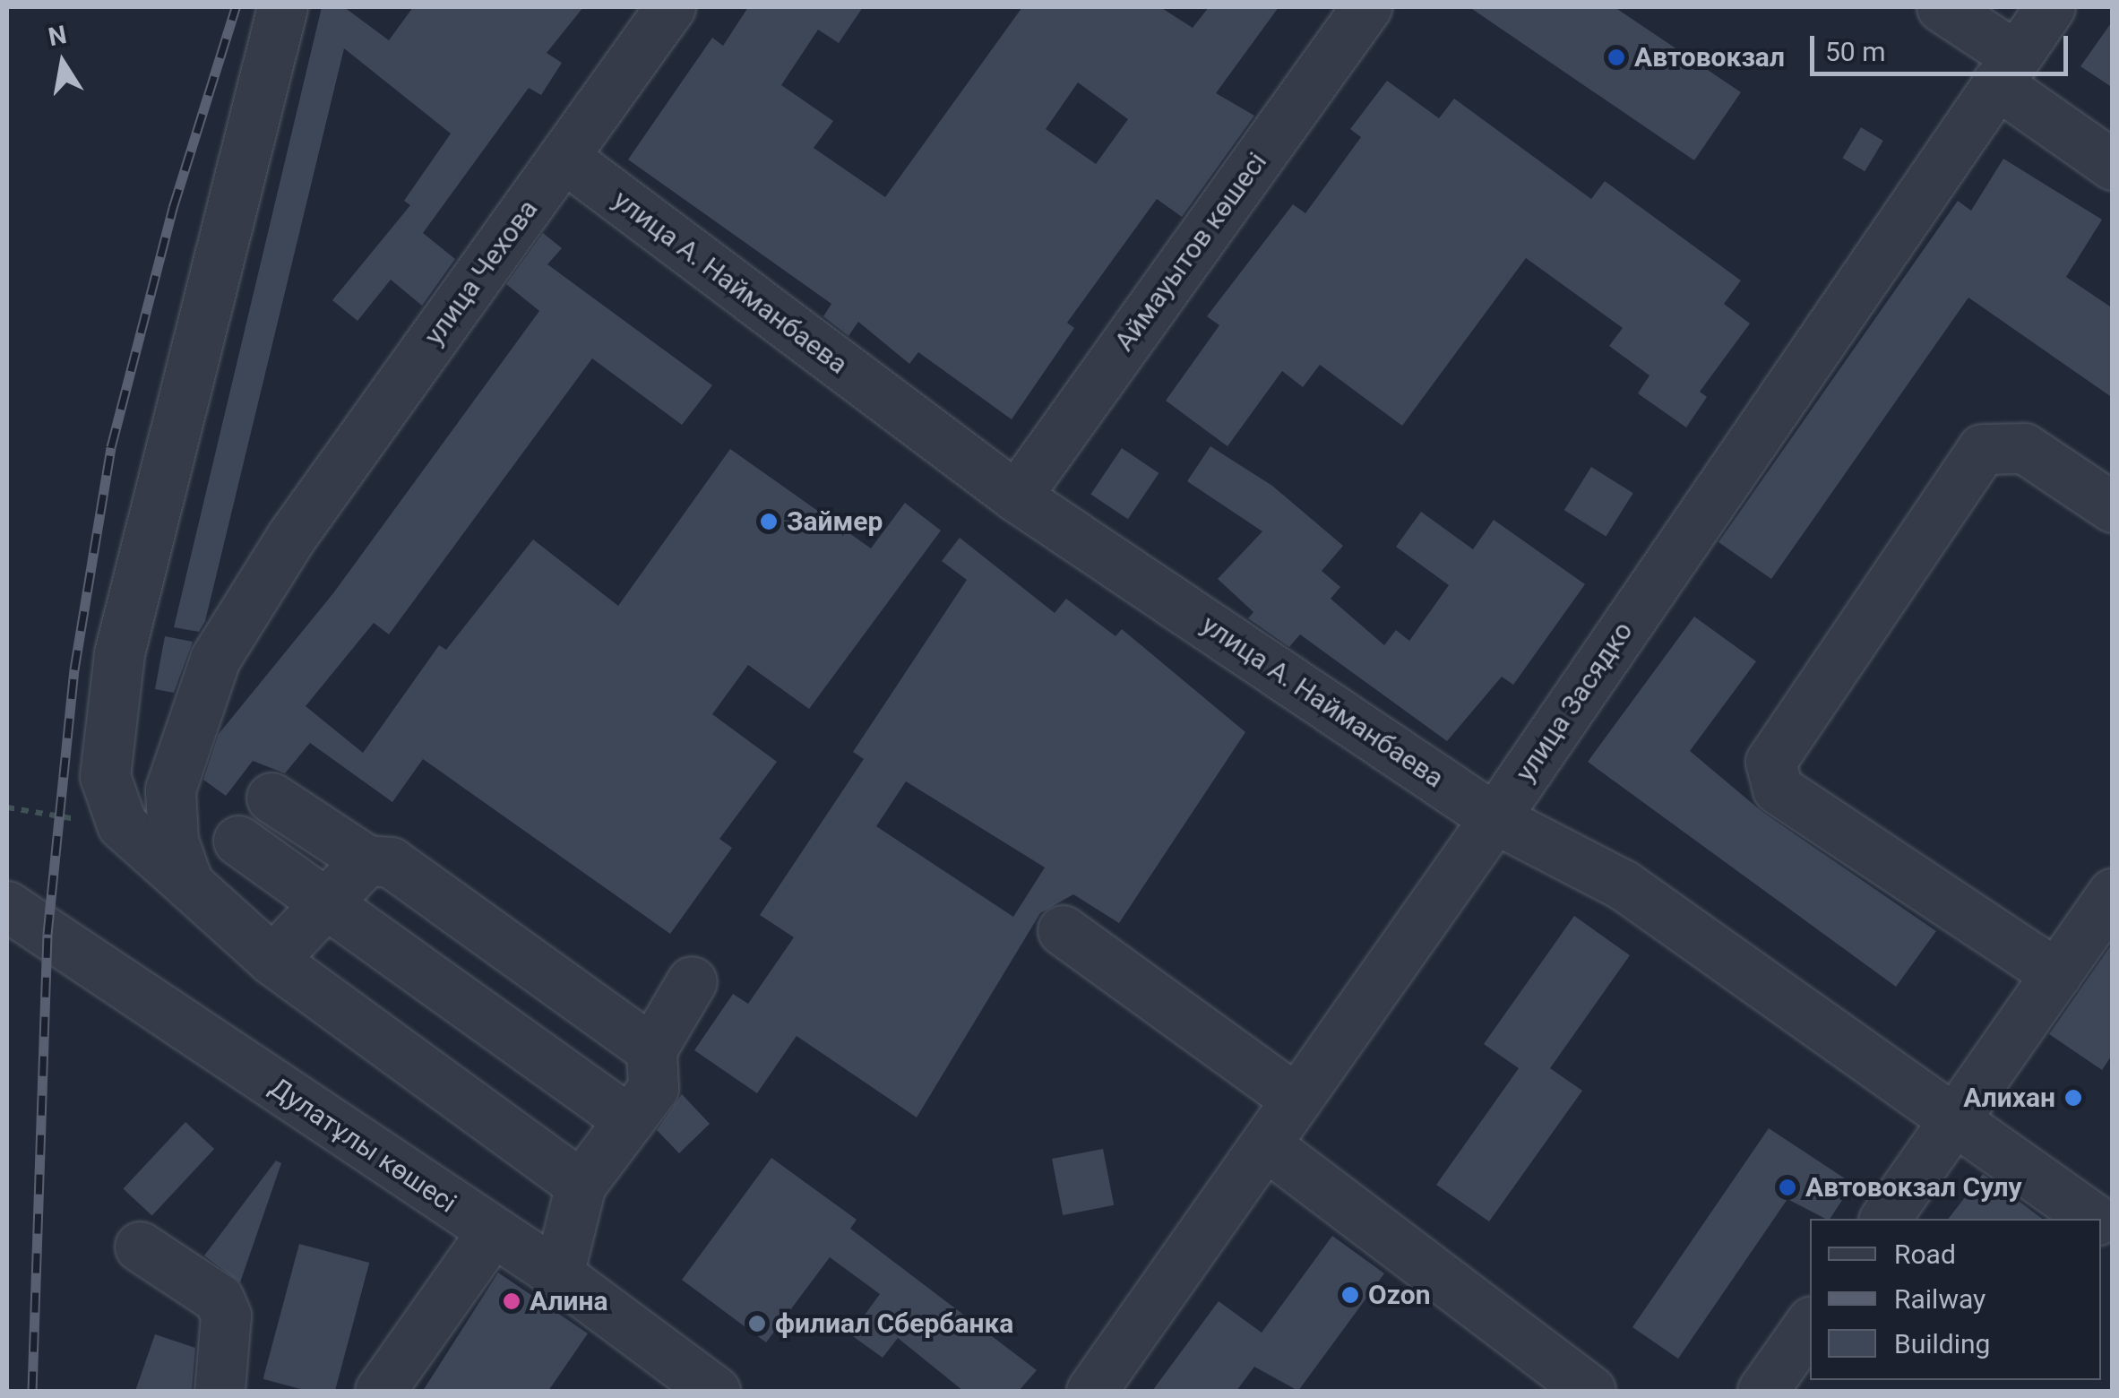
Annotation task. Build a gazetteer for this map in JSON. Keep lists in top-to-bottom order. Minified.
{"streets":{"street":["Аймауытов көшесі","улица Чехова","улица А. Найманбаева","улица Засядко","Дулатұлы көшесі"]},"crossings":[["Аймауытов көшесі","улица А. Найманбаева"],["улица Чехова","улица А. Найманбаева"],["улица А. Найманбаева","улица Засядко"]],"places":["Автовокзал","Займер","Алихан","Автовокзал Сулу","Ozon","Алина","филиал Сбербанка"],"legend":["Road","Railway","Building"],"scale_bar":"50 m","north":"top"}
